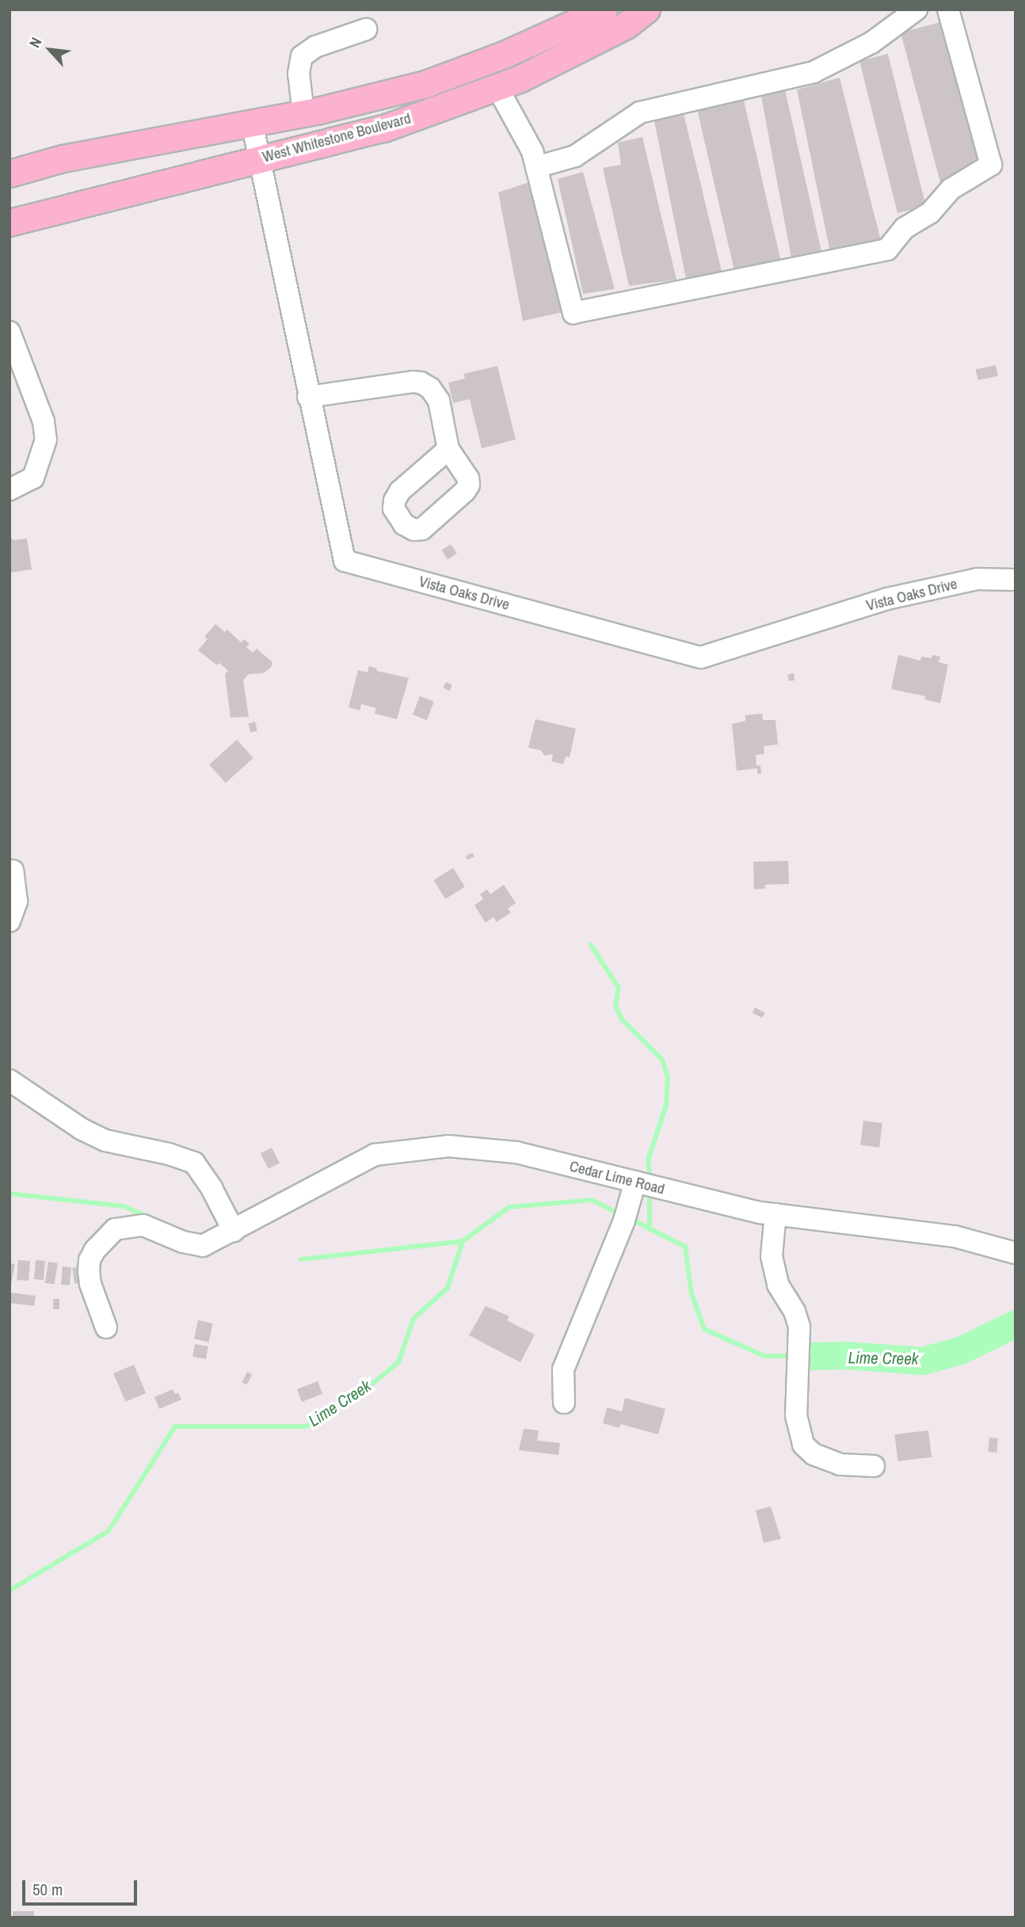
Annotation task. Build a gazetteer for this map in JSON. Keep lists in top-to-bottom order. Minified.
{"streets":{"main road":["West Whitestone Boulevard"],"street":["Vista Oaks Drive","Cedar Lime Road"]},"crossings":[["West Whitestone Boulevard","Vista Oaks Drive"]],"water":["Lime Creek"],"scale_bar":"50 m","north":"top left"}
